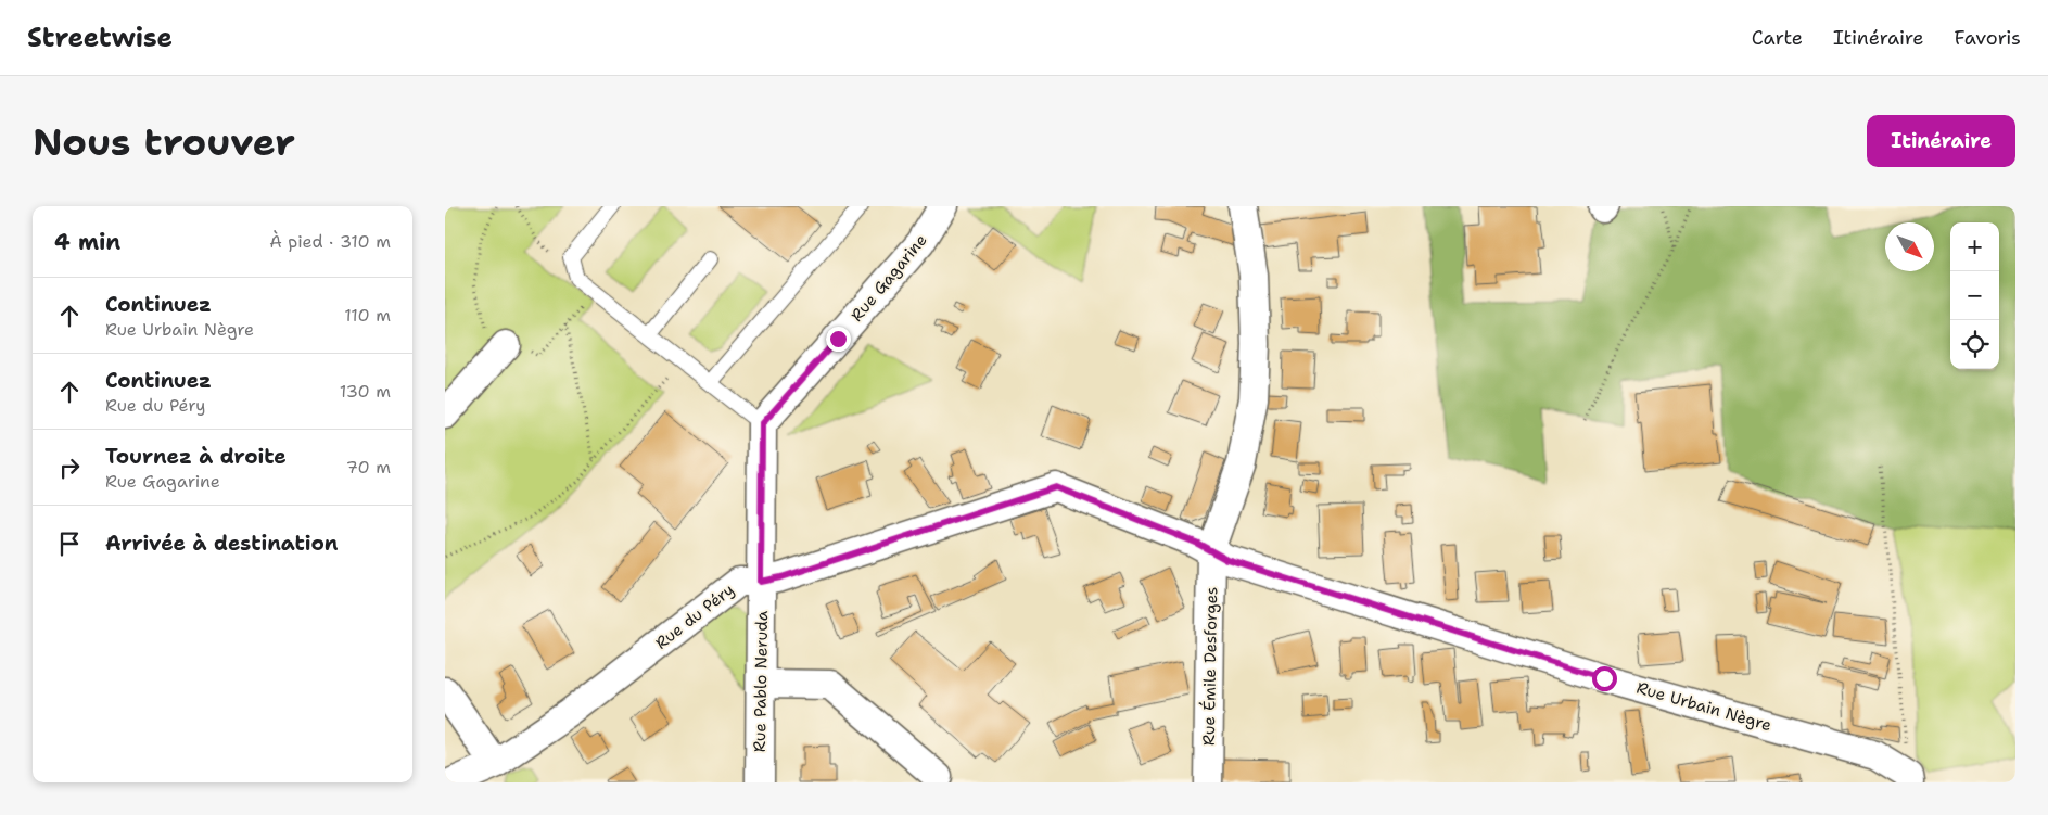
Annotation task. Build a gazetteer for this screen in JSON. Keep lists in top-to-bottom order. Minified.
{"streets":{"street":["Rue Gagarine","Rue du Péry","Rue Émile Desforges","Rue Pablo Neruda","Rue Urbain Nègre"]},"crossings":[["Rue du Péry","Rue Émile Desforges"],["Rue du Péry","Rue Pablo Neruda"],["Rue du Péry","Rue Urbain Nègre"],["Rue Émile Desforges","Rue Urbain Nègre"]],"north":"bottom right","page":{"header":"Streetwise","nav":["Carte","Itinéraire","Favoris"],"buttons":"Itinéraire","title":"Nous trouver","heading":["4 min","À pied · 310 m"],"map_buttons":["+","−"],"list":[["Continuez","Rue Urbain Nègre","110 m"],["Continuez","Rue du Péry","130 m"],["Tournez à droite","Rue Gagarine","70 m"],"Arrivée à destination"]}}
